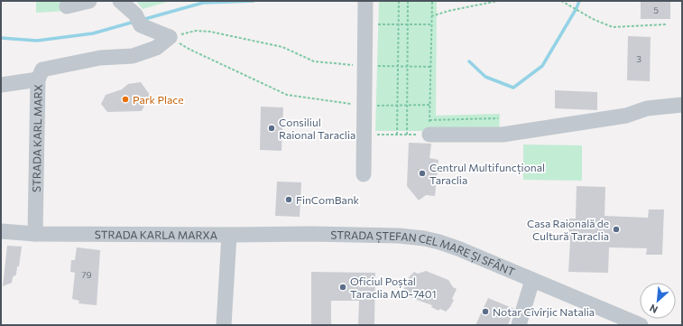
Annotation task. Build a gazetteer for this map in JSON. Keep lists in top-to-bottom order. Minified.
{"streets":{"street":["STRADA KARL MARX","STRADA KARLA MARXA","STRADA ȘTEFAN CEL MARE ȘI SFÂNT"]},"crossings":[["STRADA KARL MARX","STRADA KARLA MARXA"],["STRADA KARLA MARXA","STRADA ȘTEFAN CEL MARE ȘI SFÂNT"]],"places":["Park Place","Consiliul Raional Taraclia","Centrul Multifuncțional Taraclia","FinComBank","Casa Raională de Cultură Taraclia","Oficiul Poștal Taraclia MD-7401","Notar Cîvîrjic Natalia"],"house_numbers":["5","3","79"],"north":"bottom left"}
